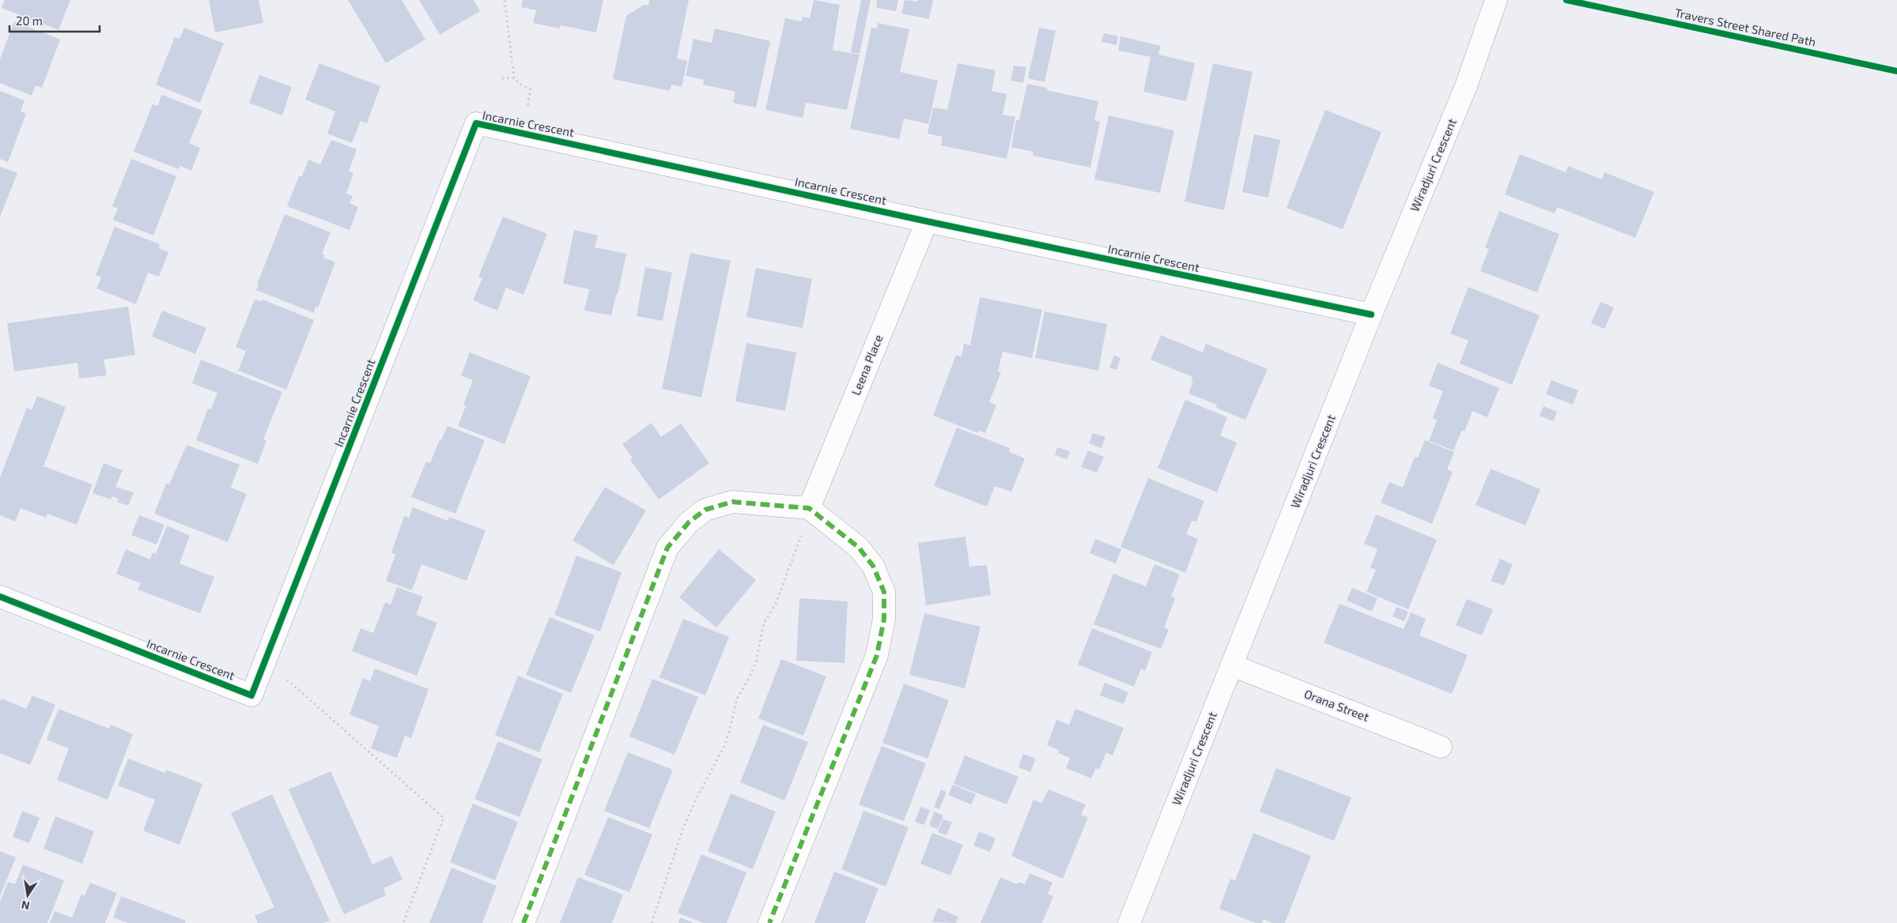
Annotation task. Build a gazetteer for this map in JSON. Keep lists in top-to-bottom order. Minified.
{"streets":{"street":["Incarnie Crescent","Wiradjuri Crescent","Leena Place","Orana Street"],"cycle path":["Travers Street Shared Path"]},"crossings":[["Incarnie Crescent","Wiradjuri Crescent"],["Incarnie Crescent","Leena Place"],["Wiradjuri Crescent","Orana Street"]],"scale_bar":"20 m","north":"bottom"}
